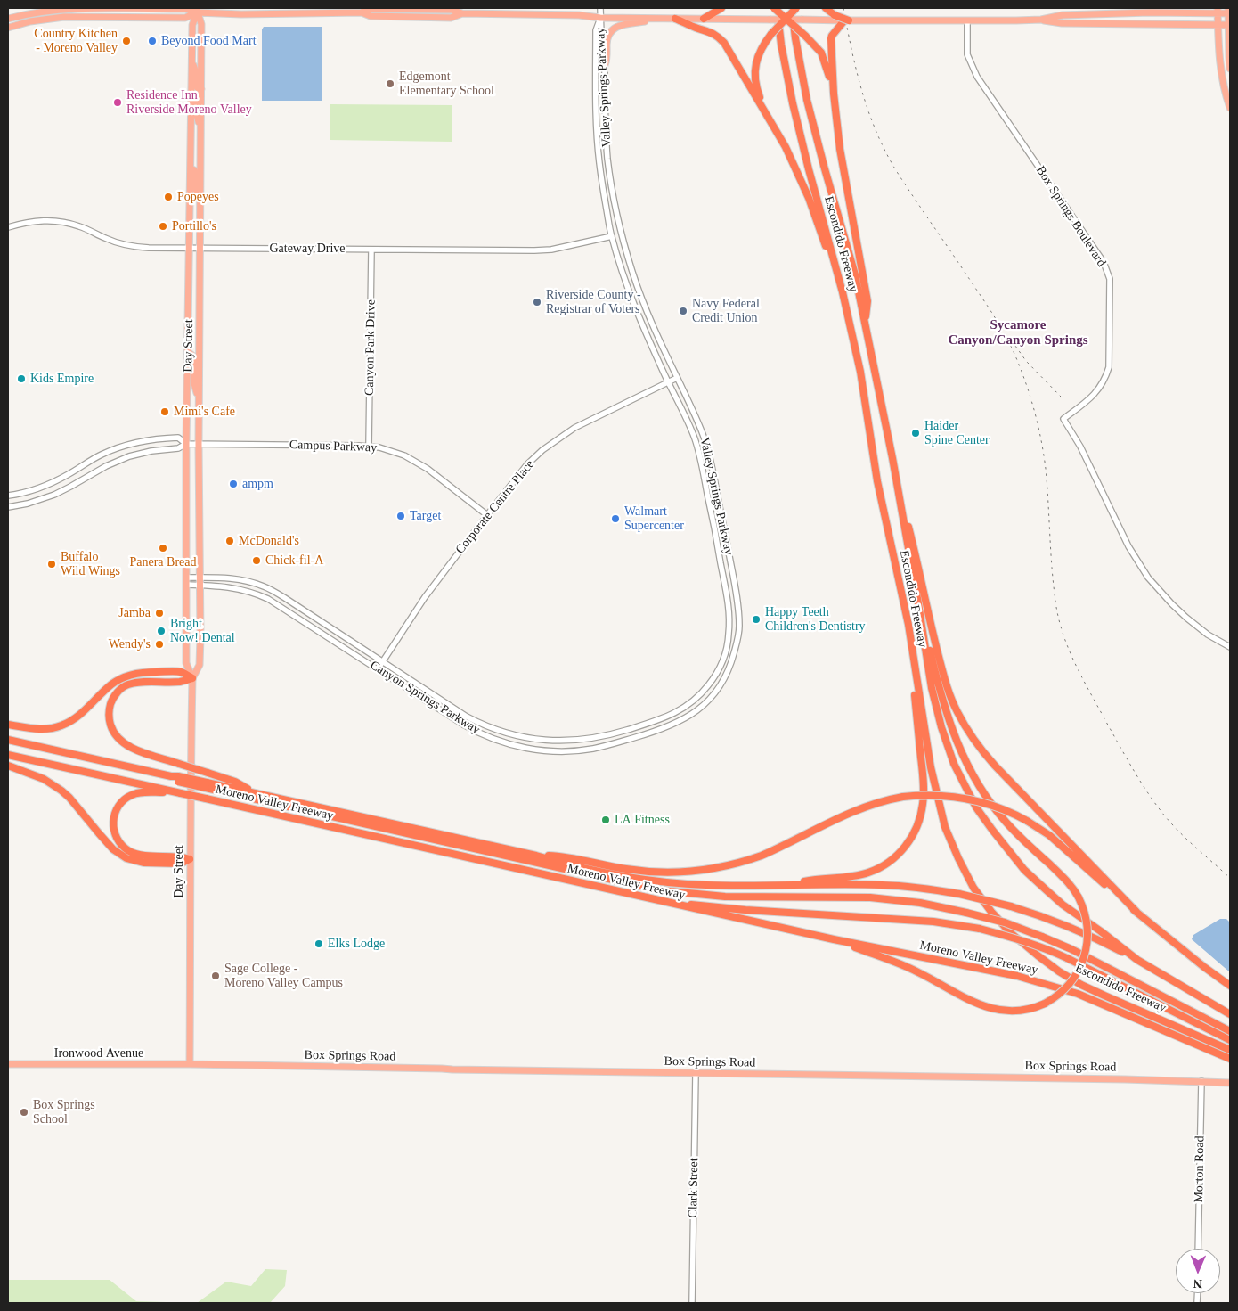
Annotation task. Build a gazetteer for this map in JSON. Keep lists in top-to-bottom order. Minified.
{"streets":{"highway":["Escondido Freeway","Moreno Valley Freeway"],"main road":["Day Street","Ironwood Avenue","Box Springs Road"],"street":["Valley Springs Parkway","Box Springs Boulevard","Gateway Drive","Canyon Park Drive","Campus Parkway","Corporate Centre Place","Canyon Springs Parkway","Morton Road","Clark Street"]},"crossings":[["Valley Springs Parkway","Gateway Drive"],["Valley Springs Parkway","Corporate Centre Place"],["Valley Springs Parkway","Canyon Springs Parkway"],["Escondido Freeway","Moreno Valley Freeway"],["Gateway Drive","Day Street"],["Gateway Drive","Canyon Park Drive"],["Day Street","Campus Parkway"],["Day Street","Canyon Springs Parkway"],["Day Street","Ironwood Avenue"],["Day Street","Box Springs Road"],["Canyon Park Drive","Campus Parkway"],["Campus Parkway","Corporate Centre Place"],["Corporate Centre Place","Canyon Springs Parkway"],["Ironwood Avenue","Box Springs Road"],["Box Springs Road","Morton Road"],["Box Springs Road","Clark Street"]],"districts":["Sycamore Canyon/Canyon Springs"],"places":["Country Kitchen - Moreno Valley","Beyond Food Mart","Edgemont Elementary School","Residence Inn Riverside Moreno Valley","Popeyes","Portillo's","Riverside County - Registrar of Voters","Navy Federal Credit Union","Kids Empire","Mimi's Cafe","Haider Spine Center","ampm","Target","Walmart Supercenter","McDonald's","Panera Bread","Chick-fil-A","Buffalo Wild Wings","Jamba","Happy Teeth Children's Dentistry","Bright Now! Dental","Wendy's","LA Fitness","Elks Lodge","Sage College - Moreno Valley Campus","Box Springs School"],"north":"bottom"}
